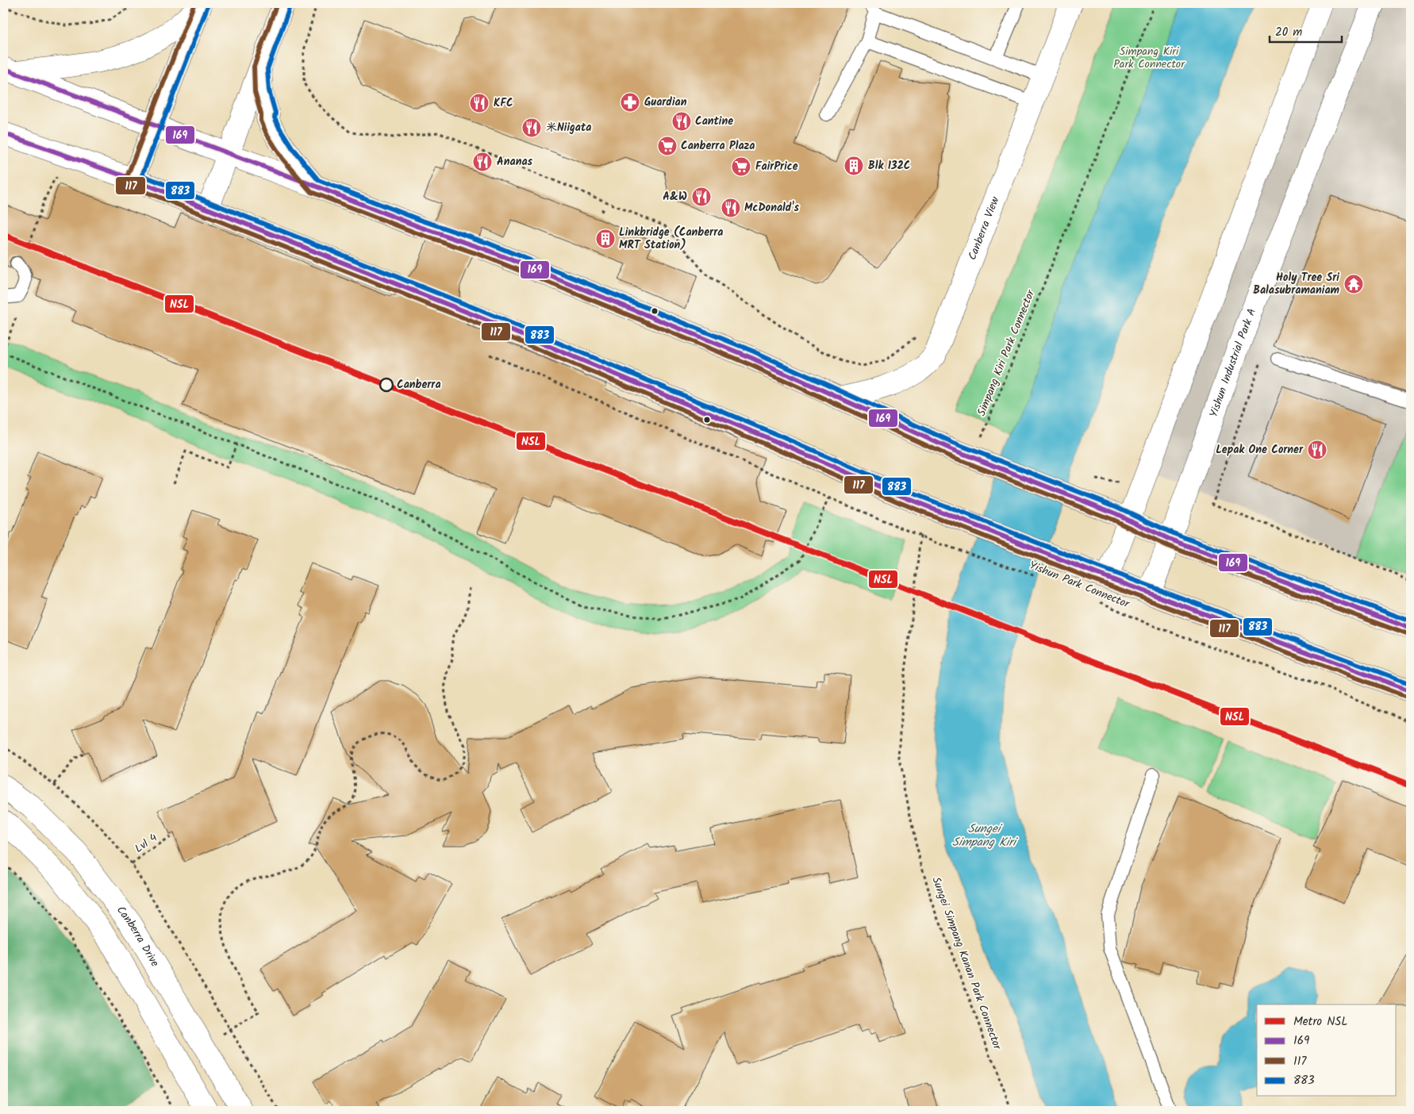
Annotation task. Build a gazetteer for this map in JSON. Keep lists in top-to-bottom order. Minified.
{"streets":{"main road":["Canberra View","Yishun Industrial Park A","Canberra Drive"],"path":["Simpang Kiri Park Connector","Yishun Park Connector","Lvl 4","Sungei Simpang Kanan Park Connector"]},"crossings":[["Yishun Park Connector","Sungei Simpang Kanan Park Connector"]],"water":["Sungei Simpang Kiri"],"parks":["Simpang Kiri Park Connector"],"places":{"pharmacy":["Guardian"],"restaurant":["KFC","Cantine","米Niigata","Ananas","A&W","McDonald's","Lepak One Corner"],"supermarket":["Canberra Plaza","FairPrice"],"building":["Blk 132C","Linkbridge (Canberra MRT Station)"],"temple":["Holy Tree Sri Balasubramaniam"],"other":["Canberra"]},"lines":["transit line 117","transit line 883","transit line 169","metro line NSL"],"legend":["Metro NSL","169","117","883"],"scale_bar":"20 m"}
